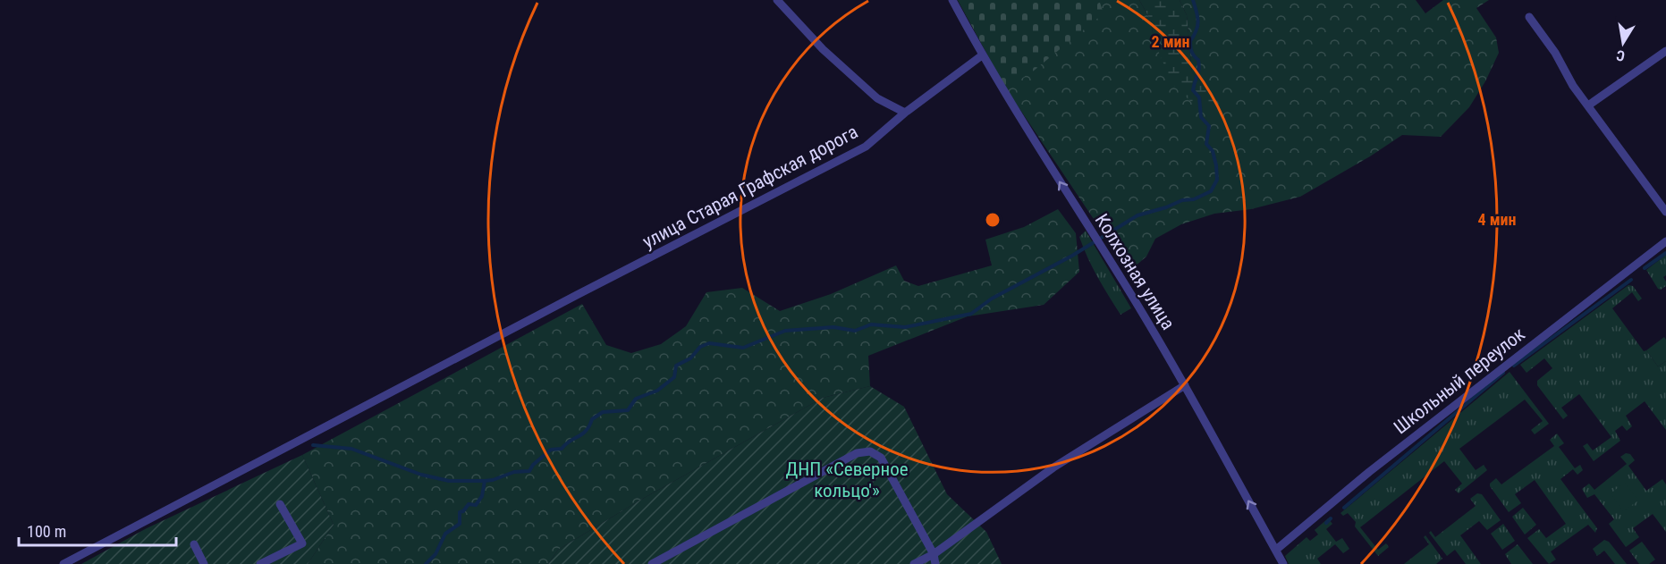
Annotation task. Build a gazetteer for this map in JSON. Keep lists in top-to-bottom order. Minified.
{"streets":{"street":["улица Старая Графская дорога","Колхозная улица","Школьный переулок"]},"crossings":[["улица Старая Графская дорога","Колхозная улица"],["Колхозная улица","Школьный переулок"]],"one_way":["Колхозная улица"],"parks":["ДНП «Северное кольцо'»"],"scale_bar":"100 m","north":"bottom","rings":["2 мин","4 мин"]}
